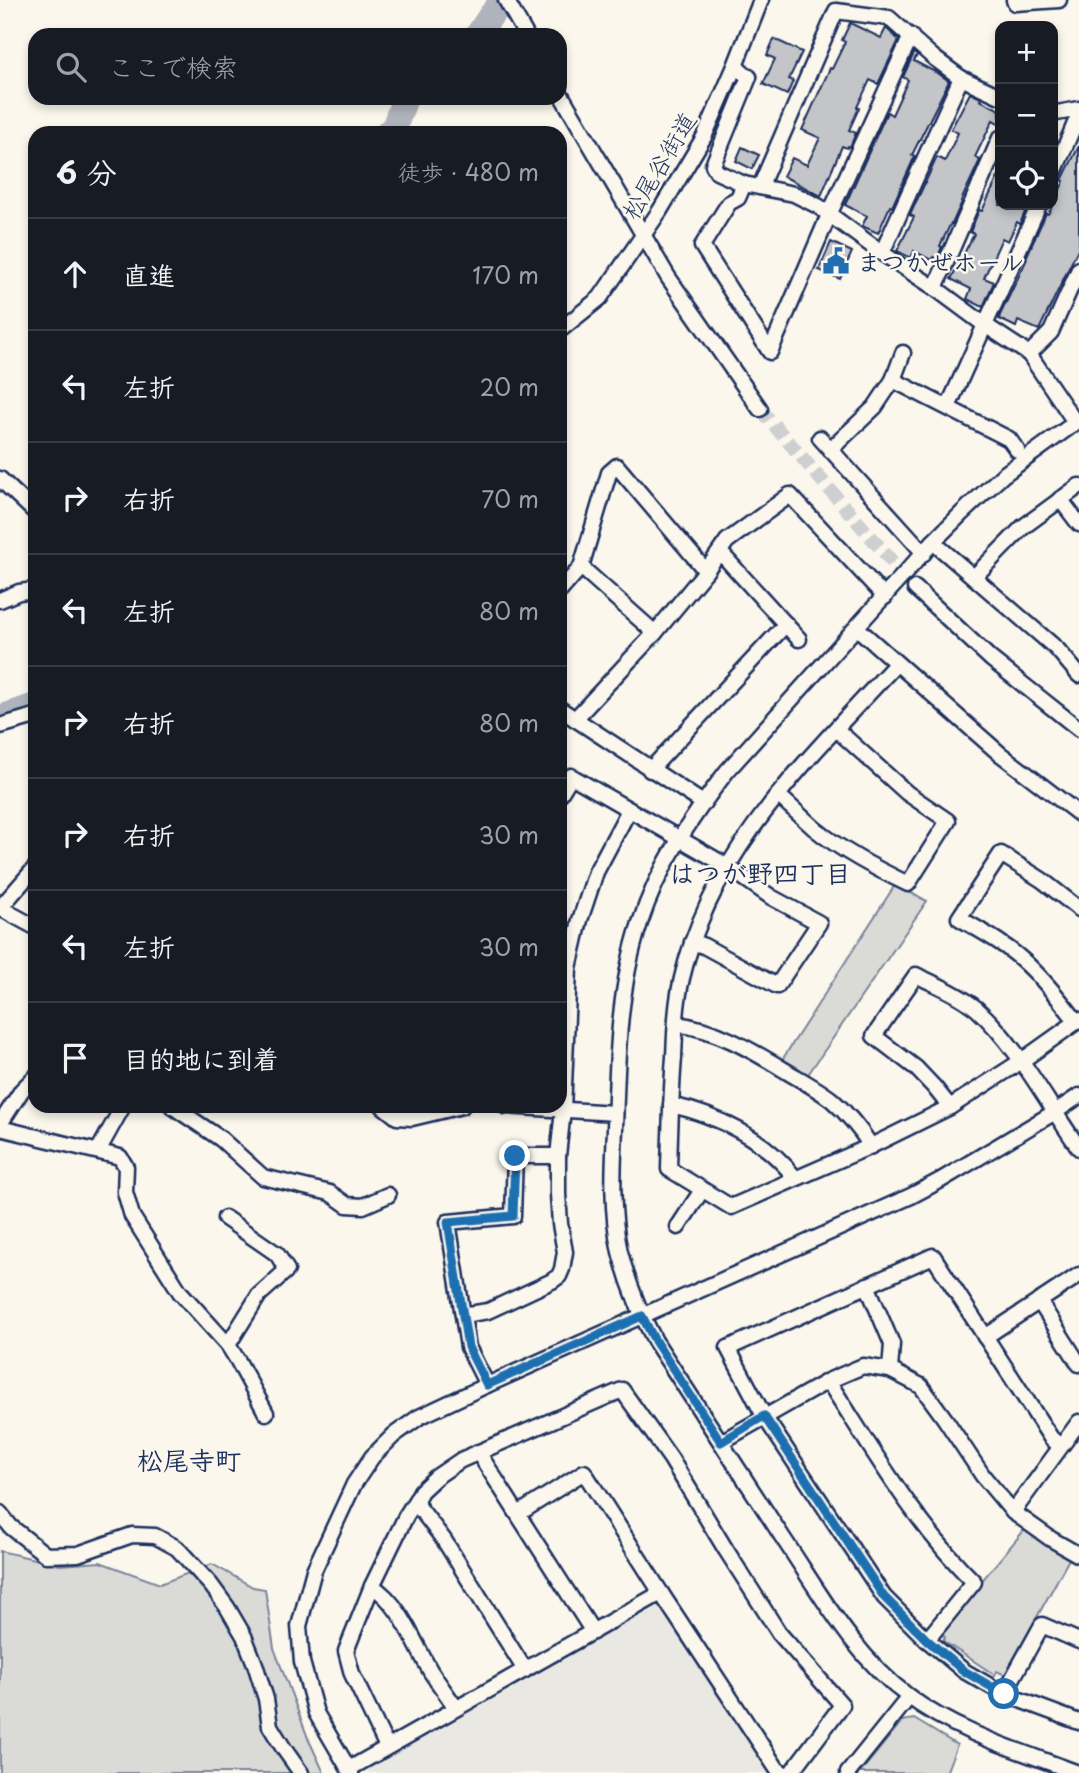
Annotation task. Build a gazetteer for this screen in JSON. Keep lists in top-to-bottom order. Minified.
{"streets":{"street":["松尾谷街道"]},"districts":["はつが野四丁目","松尾寺町"],"places":{"public building":["まつかぜホール"]},"page":{"map_buttons":["+","−"],"search":"ここで検索","heading":["6 分","徒歩 · 480 m"],"list":[["直進","170 m"],["左折","20 m"],["右折","70 m"],["左折","80 m"],["右折","80 m"],["右折","30 m"],["左折","30 m"],"目的地に到着"]}}
